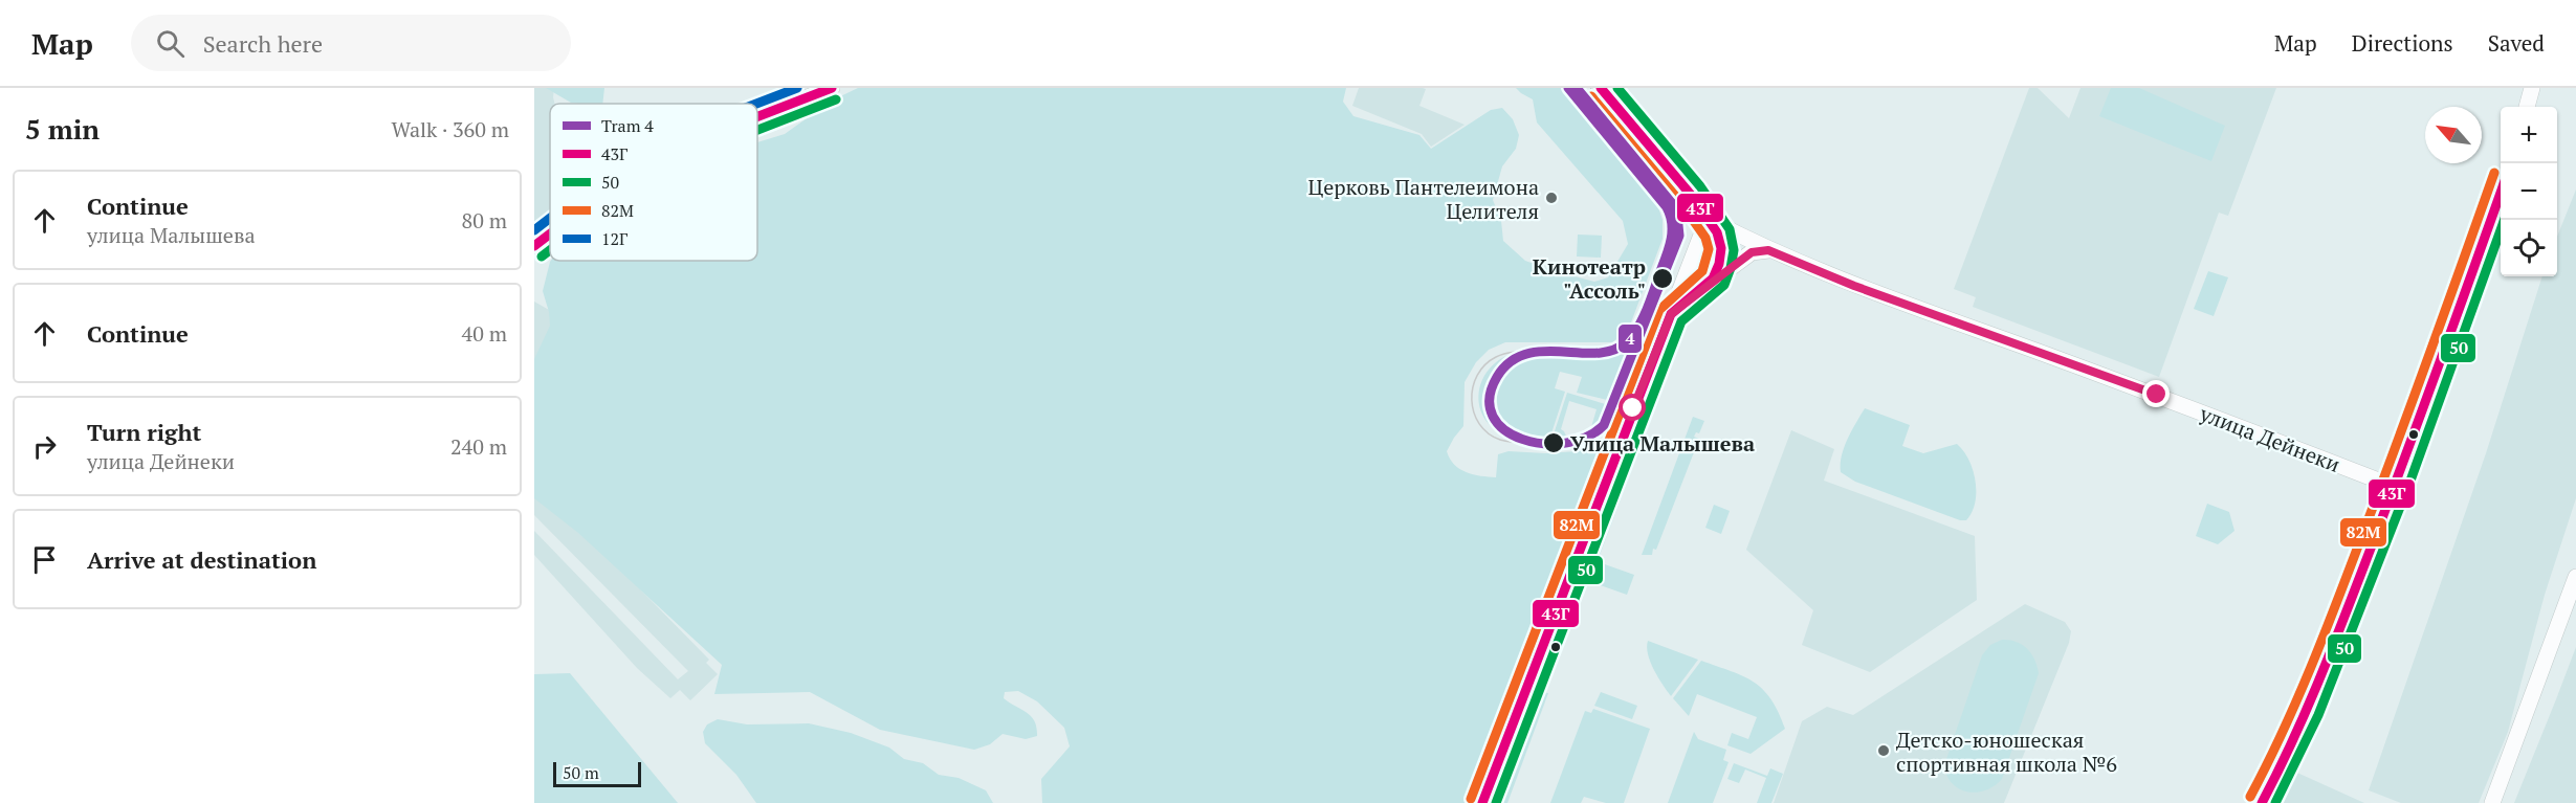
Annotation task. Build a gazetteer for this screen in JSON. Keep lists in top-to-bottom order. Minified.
{"streets":{"main road":["улица Дейнеки"]},"places":["Церковь Пантелеимона Целителя","Кинотеатр \"Ассоль\"","Улица Малышева","Детско-юношеская спортивная школа №6"],"lines":["tram line 4","transit line 43Г","transit line 50","transit line 12Г","transit line 82М"],"legend":["Tram 4","43Г","50","82М","12Г"],"scale_bar":"50 m","north":"top left","page":{"header":"Map","search":"Search here","nav":["Map","Directions","Saved"],"heading":["5 min","Walk · 360 m"],"map_buttons":["+","−"],"list":[["Continue","улица Малышева","80 m"],["Continue","40 m"],["Turn right","улица Дейнеки","240 m"],"Arrive at destination"],"scale":"50 m"}}
